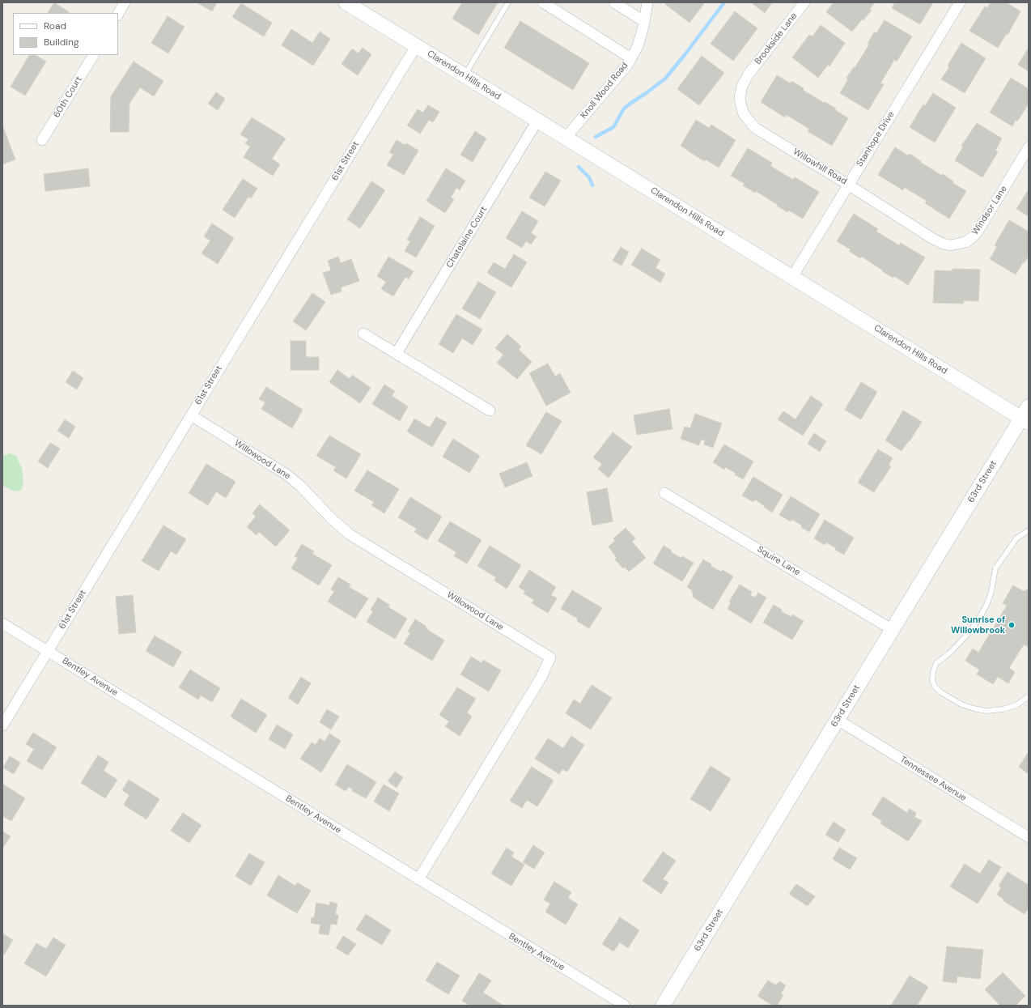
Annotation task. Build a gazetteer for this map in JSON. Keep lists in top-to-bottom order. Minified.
{"streets":{"street":["Brookside Lane","Clarendon Hills Road","Knoll Wood Road","60th Court","Stanhope Drive","61st Street","Willowhill Road","Windsor Lane","Chatelaine Court","Willowood Lane","63rd Street","Squire Lane","Bentley Avenue","Tennessee Avenue"]},"crossings":[["Brookside Lane","Willowhill Road"],["Clarendon Hills Road","Knoll Wood Road"],["Clarendon Hills Road","Stanhope Drive"],["Clarendon Hills Road","61st Street"],["Clarendon Hills Road","Chatelaine Court"],["Clarendon Hills Road","63rd Street"],["Stanhope Drive","Willowhill Road"],["61st Street","Willowood Lane"],["61st Street","Bentley Avenue"],["Willowhill Road","Windsor Lane"],["Willowood Lane","Bentley Avenue"],["63rd Street","Squire Lane"],["63rd Street","Tennessee Avenue"]],"places":["Sunrise of Willowbrook"],"legend":["Road","Building"]}
